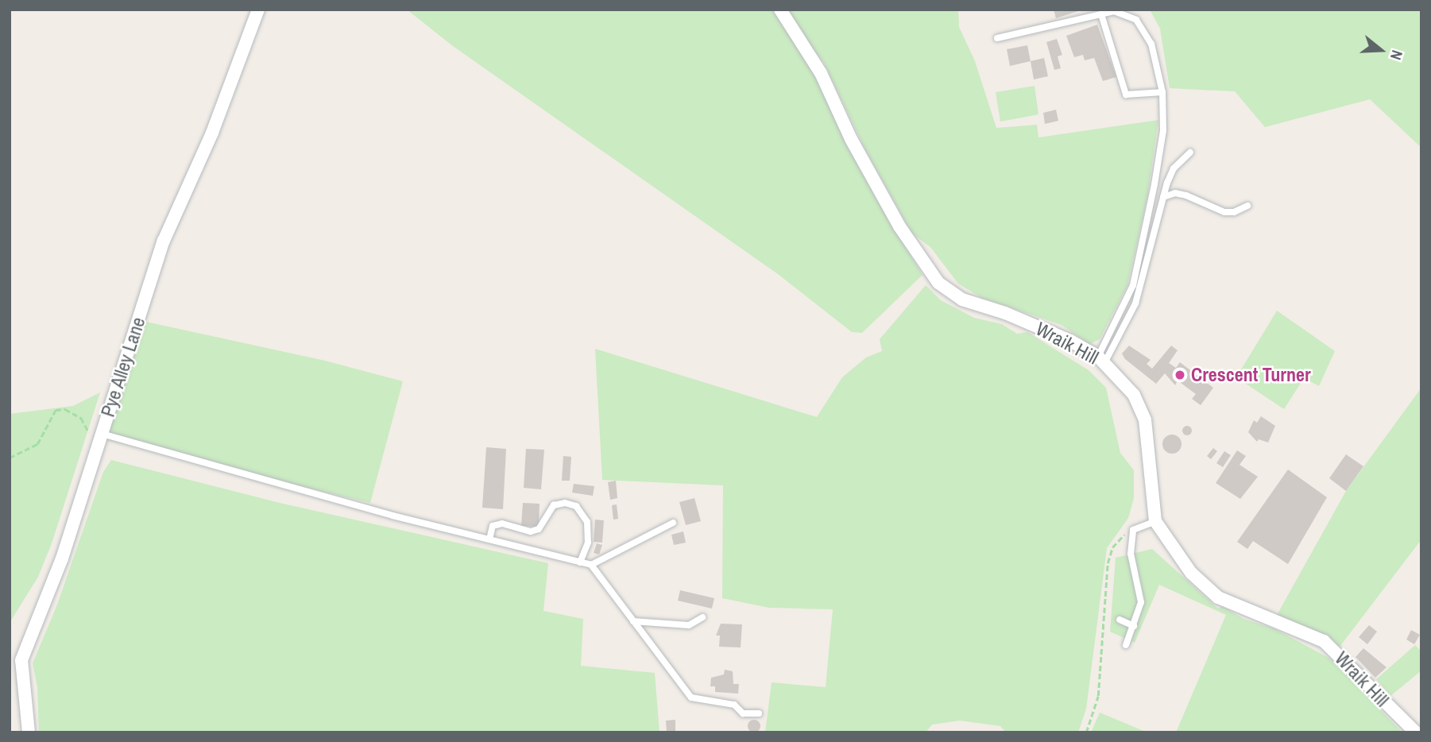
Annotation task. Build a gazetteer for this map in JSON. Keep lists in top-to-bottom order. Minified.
{"streets":{"street":["Wraik Hill","Pye Alley Lane"]},"places":["Crescent Turner"],"north":"right"}
